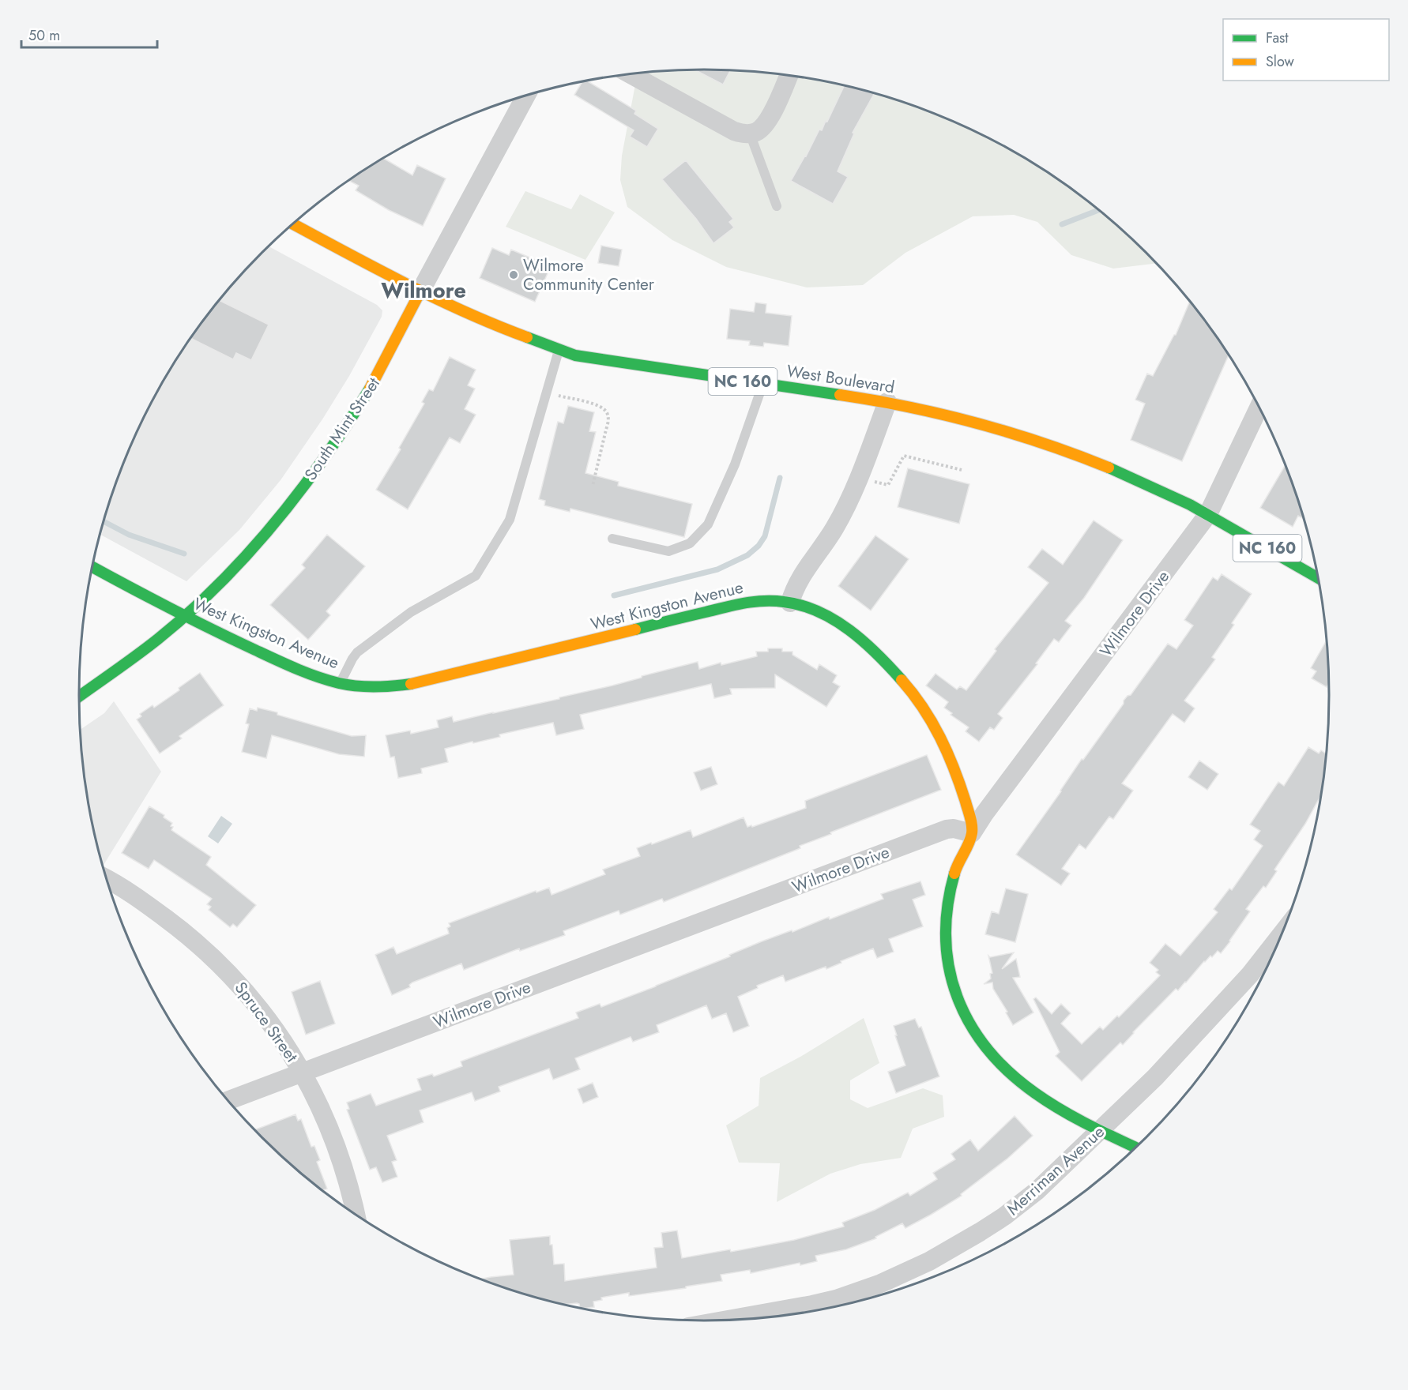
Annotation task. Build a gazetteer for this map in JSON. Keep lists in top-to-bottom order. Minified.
{"streets":{"street":["West Boulevard","NC 160","South Mint Street","West Kingston Avenue","Wilmore Drive","Spruce Street","Merriman Avenue"]},"crossings":[["West Boulevard","South Mint Street"],["West Boulevard","Wilmore Drive"],["South Mint Street","West Kingston Avenue"],["West Kingston Avenue","Wilmore Drive"],["Wilmore Drive","Spruce Street"]],"districts":["Wilmore"],"places":["Wilmore Community Center"],"legend":["Fast","Slow"],"scale_bar":"50 m"}
